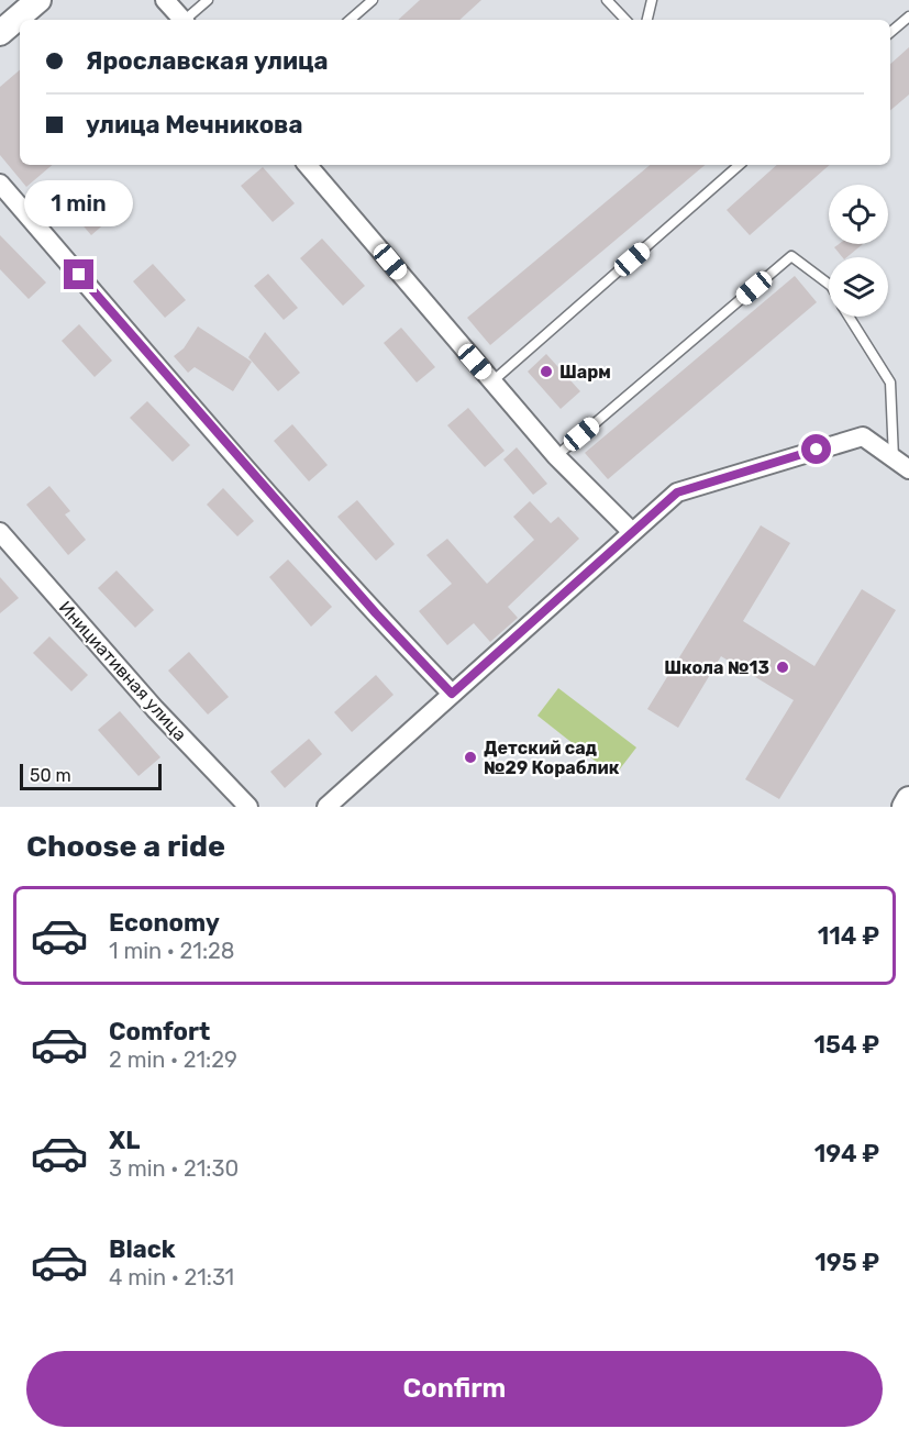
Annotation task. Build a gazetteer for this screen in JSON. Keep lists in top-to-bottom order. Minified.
{"streets":{"street":["Инициативная улица"]},"places":["Шарм","Школа №13","Детский сад №29 Кораблик"],"scale_bar":"50 m","page":{"banner":["Ярославская улица","улица Мечникова"],"bubble":"1 min","scale":"50 m","heading":"Choose a ride","list":[{"name":"Economy","note":"1 min · 21:28","value":"114 ₽"},{"name":"Comfort","note":"2 min · 21:29","value":"154 ₽"},{"name":"XL","note":"3 min · 21:30","value":"194 ₽"},{"name":"Black","note":"4 min · 21:31","value":"195 ₽"}],"buttons":"Confirm"}}
